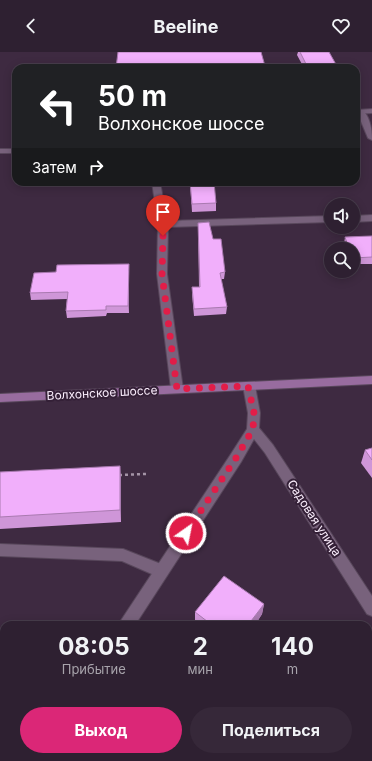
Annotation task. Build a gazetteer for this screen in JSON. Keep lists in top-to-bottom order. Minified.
{"streets":{"main road":["Волхонское шоссе"],"street":["Садовая улица"]},"page":{"header":"Beeline","turn":["50 m","Волхонское шоссе"],"then":"Затем","eta":["08:05","Прибытие","2","мин","140","m"],"buttons":["Выход","Поделиться"]}}
